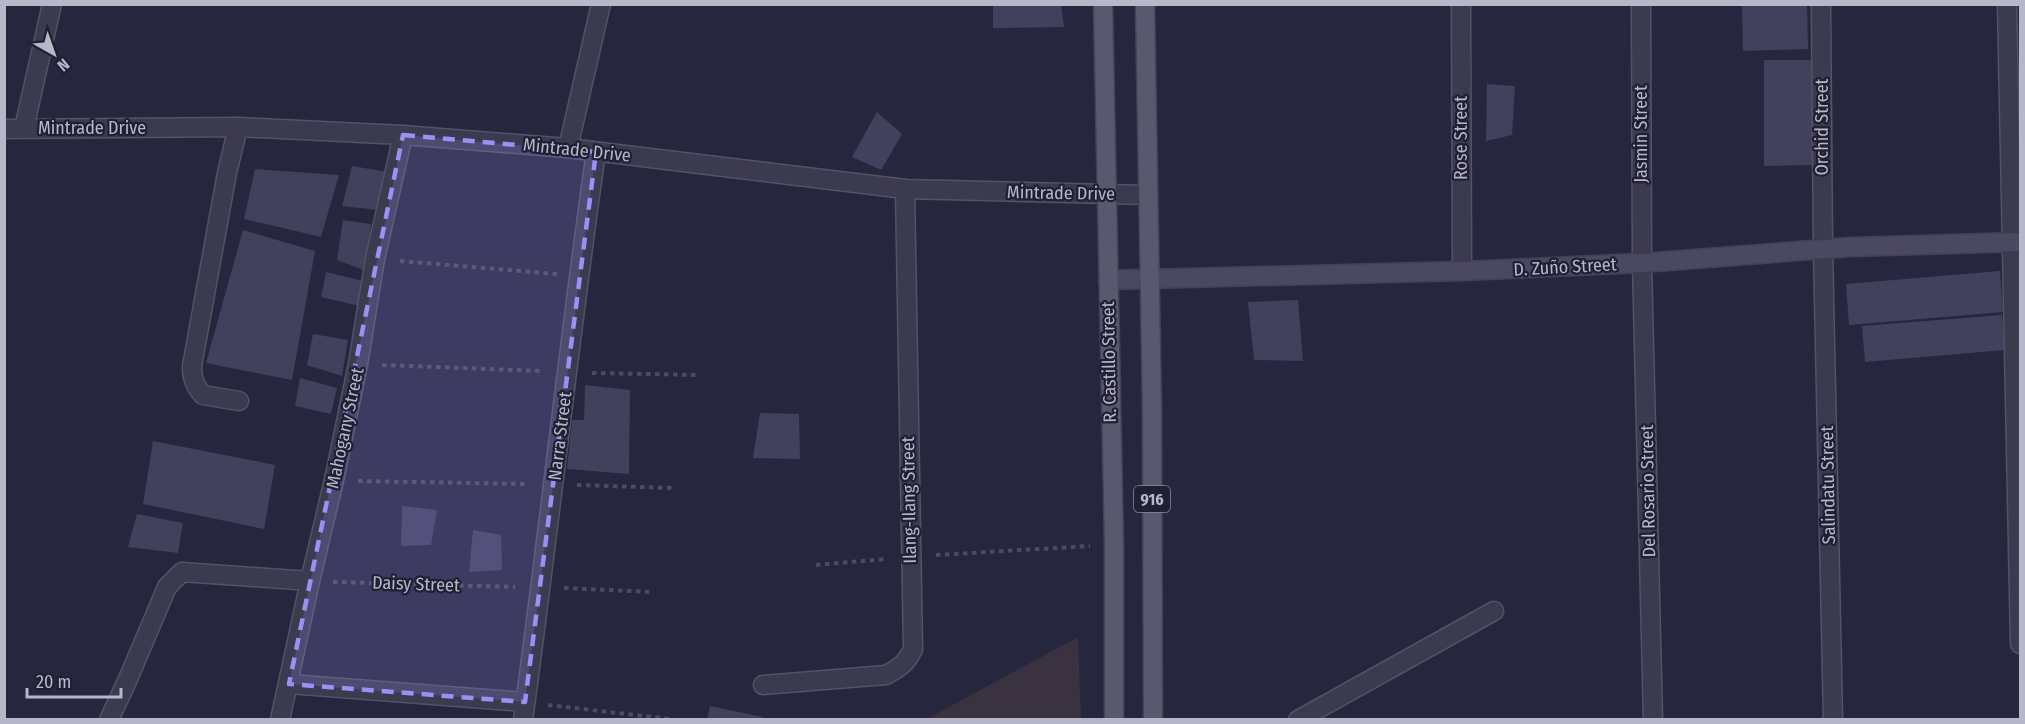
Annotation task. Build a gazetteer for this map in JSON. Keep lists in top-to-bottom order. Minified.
{"streets":{"main road":["R. Castillo Street","916"],"street":["Orchid Street","Mintrade Drive","Jasmin Street","Rose Street","D. Zuño Street","Mahogany Street","Narra Street","Salindatu Street","Del Rosario Street","Ilang-Ilang Street"],"path":["Daisy Street"]},"crossings":[["Orchid Street","D. Zuño Street"],["Orchid Street","Salindatu Street"],["Mintrade Drive","R. Castillo Street"],["Mintrade Drive","Mahogany Street"],["Mintrade Drive","Narra Street"],["Mintrade Drive","916"],["Mintrade Drive","Ilang-Ilang Street"],["Jasmin Street","D. Zuño Street"],["Jasmin Street","Del Rosario Street"],["Rose Street","D. Zuño Street"],["D. Zuño Street","R. Castillo Street"],["D. Zuño Street","Salindatu Street"],["D. Zuño Street","Del Rosario Street"],["D. Zuño Street","916"],["Mahogany Street","Daisy Street"],["Narra Street","Daisy Street"]],"scale_bar":"20 m","north":"bottom right"}
